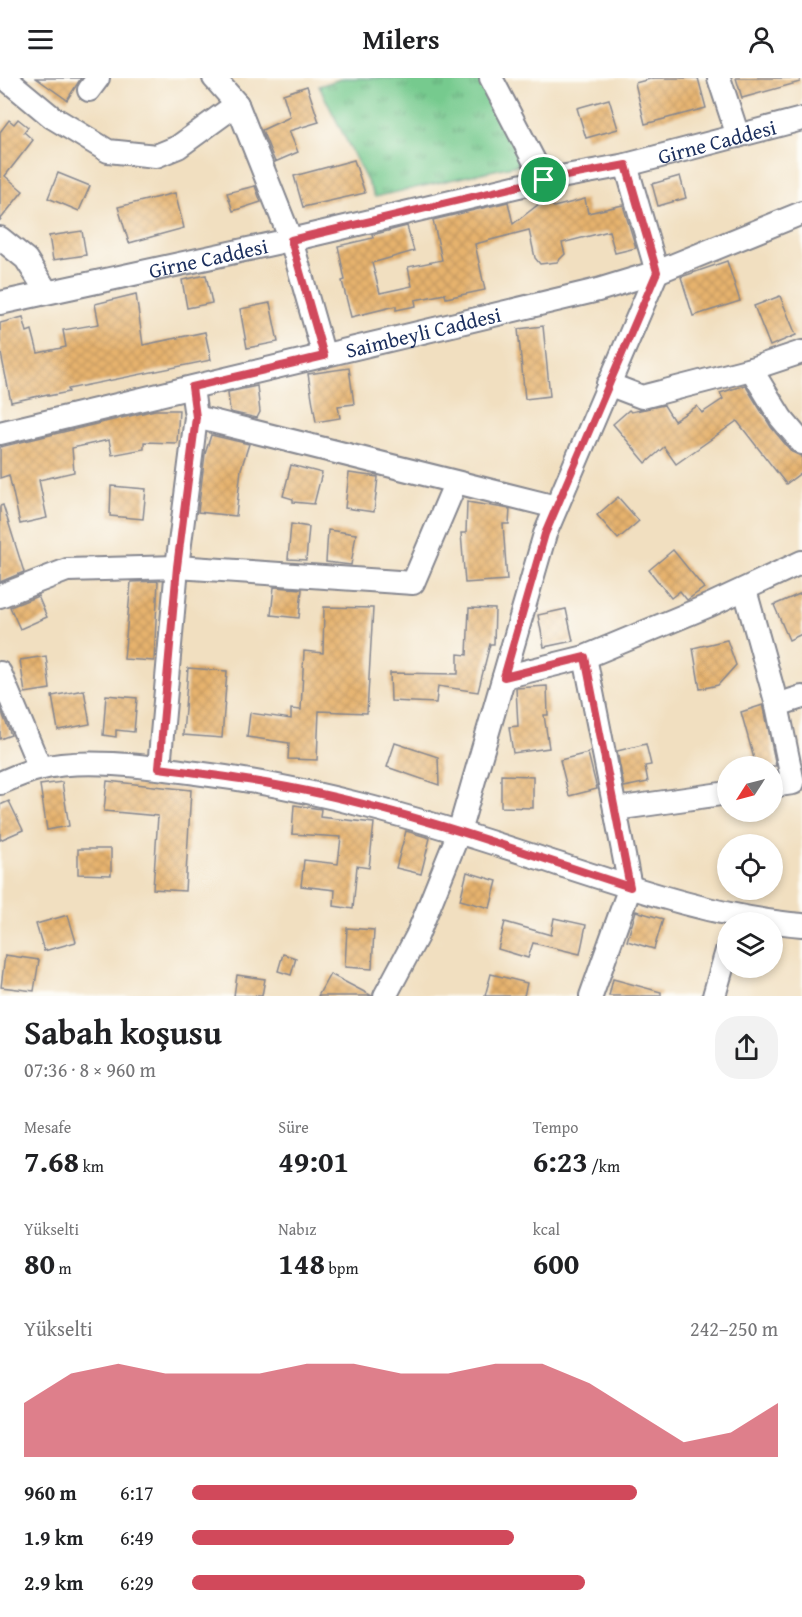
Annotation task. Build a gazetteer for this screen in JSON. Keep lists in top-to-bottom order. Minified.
{"streets":{"street":["Girne Caddesi","Saimbeyli Caddesi"]},"north":"bottom left","page":{"header":"Milers","heading":["Sabah koşusu","07:36 · 8 × 960 m"],"stats":[["Mesafe","7.68 km"],["Süre","49:01"],["Tempo","6:23 /km"],["Yükselti","80 m"],["Nabız","148 bpm"],["kcal","600"]],"chart":["Yükselti","242–250 m"],"list":[{"name":"960 m","note":"6:17"},{"name":"1.9 km","note":"6:49"},{"name":"2.9 km","note":"6:29"}]}}
